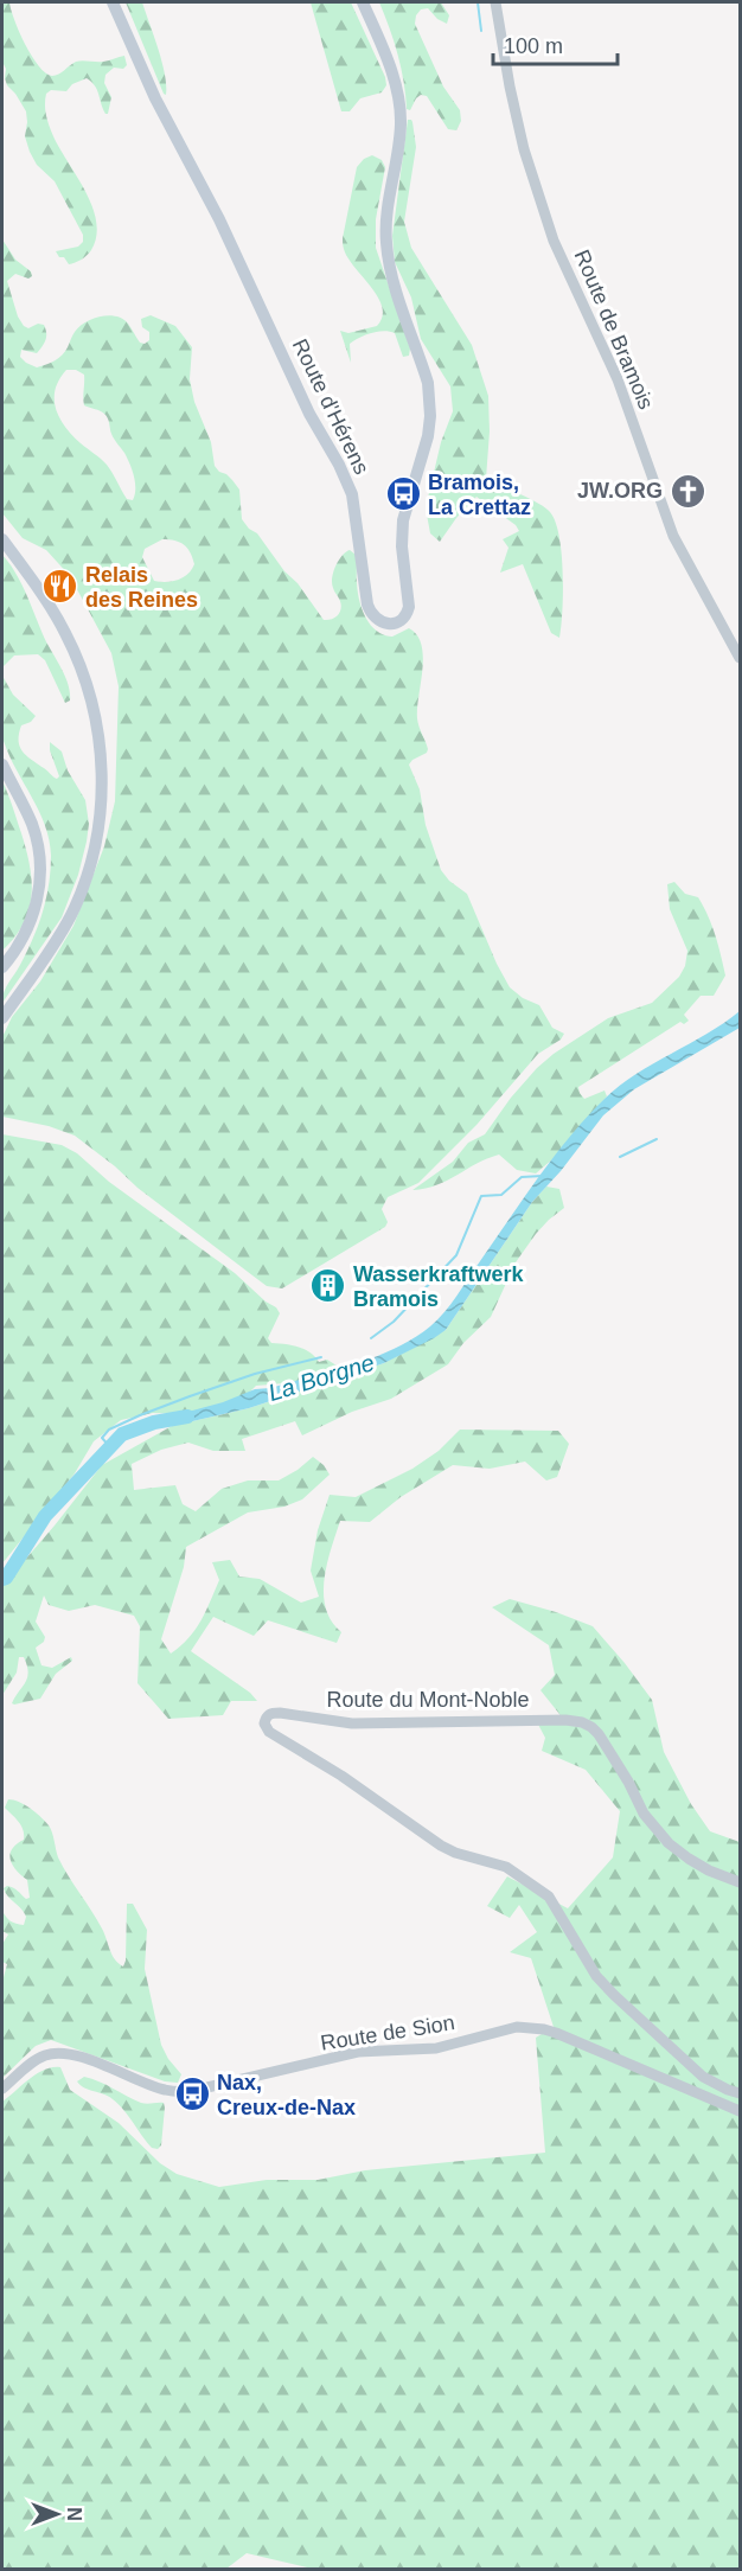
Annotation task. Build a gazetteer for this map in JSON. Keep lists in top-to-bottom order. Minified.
{"streets":{"main road":["Route d'Hérens"],"street":["Route de Bramois","Route du Mont-Noble","Route de Sion"]},"water":["La Borgne"],"places":{"church":["JW.ORG"],"bus stop":["Bramois, La Crettaz","Nax, Creux-de-Nax"],"restaurant":["Relais des Reines"],"building":["Wasserkraftwerk Bramois"]},"scale_bar":"100 m","north":"right"}
